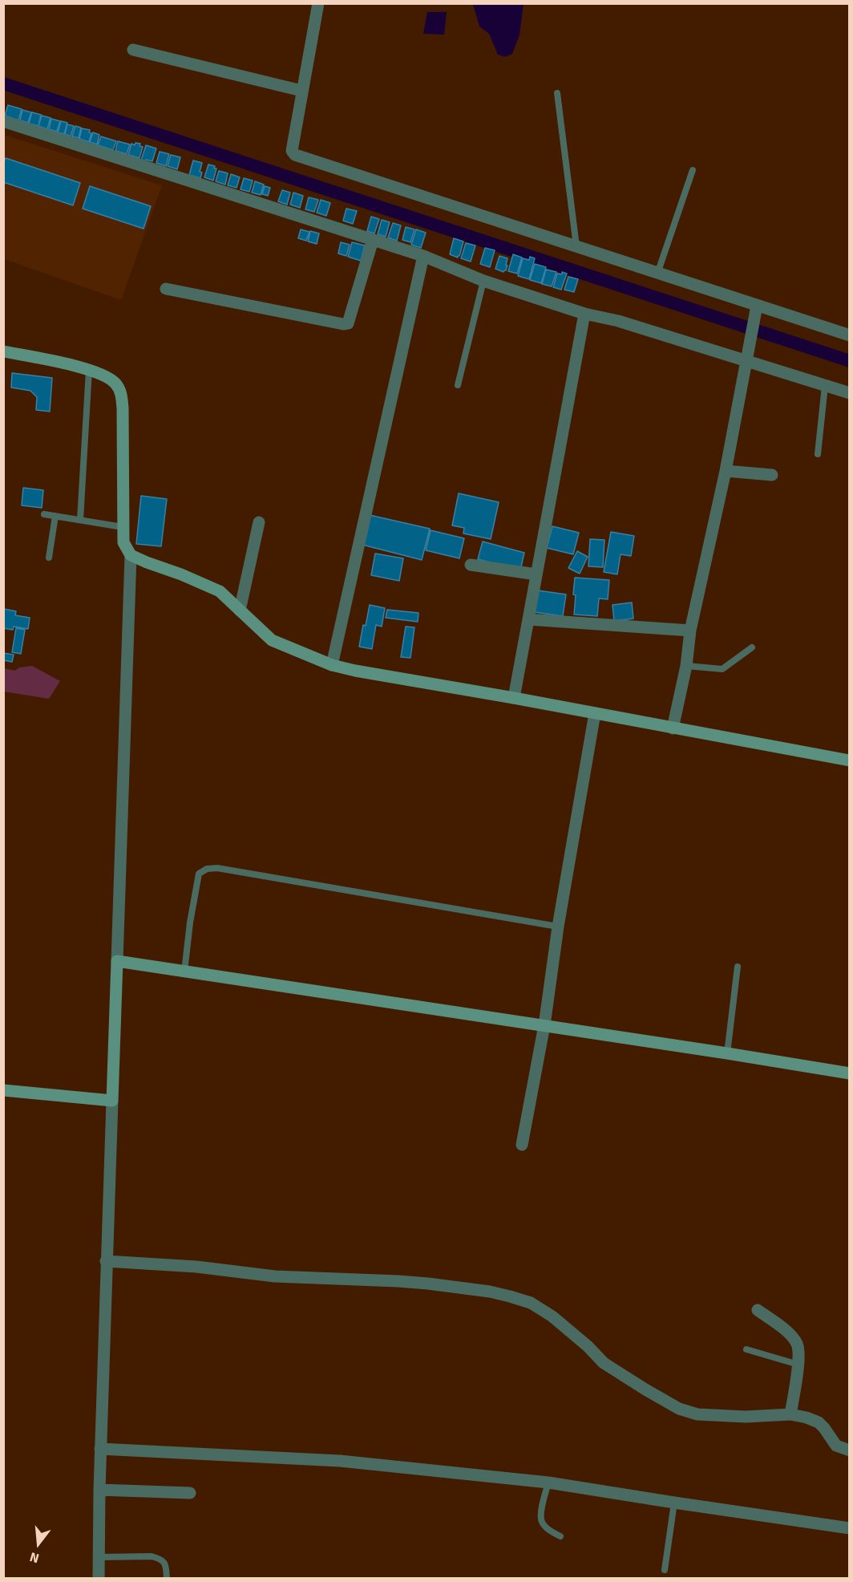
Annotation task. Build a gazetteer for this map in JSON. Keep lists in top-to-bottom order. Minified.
{"north":"bottom"}
